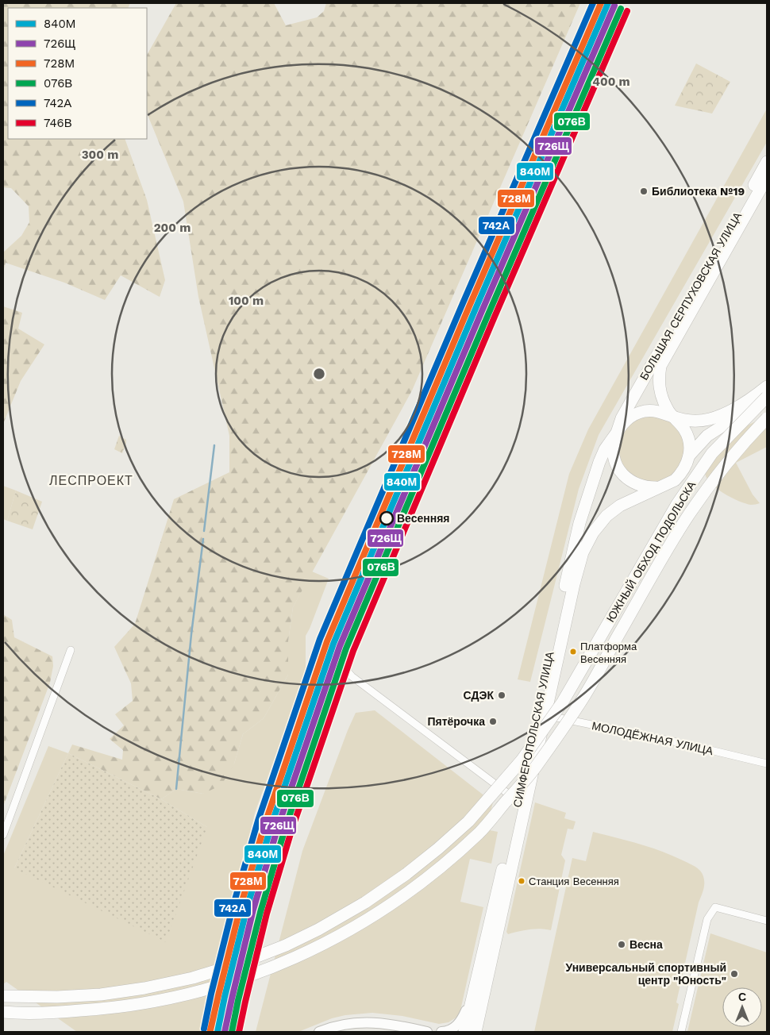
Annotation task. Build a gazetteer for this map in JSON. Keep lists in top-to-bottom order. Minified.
{"streets":{"main road":["БОЛЬШАЯ СЕРПУХОВСКАЯ УЛИЦА","ЮЖНЫЙ ОБХОД ПОДОЛЬСКА","СИМФЕРОПОЛЬСКАЯ УЛИЦА"],"street":["МОЛОДЁЖНАЯ УЛИЦА"]},"crossings":[["БОЛЬШАЯ СЕРПУХОВСКАЯ УЛИЦА","СИМФЕРОПОЛЬСКАЯ УЛИЦА"],["СИМФЕРОПОЛЬСКАЯ УЛИЦА","МОЛОДЁЖНАЯ УЛИЦА"]],"districts":["ЛЕСПРОЕКТ"],"places":["Библиотека №19","Весенняя","Платформа Весенняя","СДЭК","Пятёрочка","Станция Весенняя","Весна","Универсальный спортивный центр \"Юность\""],"lines":["transit line 840М","transit line 728М","transit line 742А","transit line 726Щ","transit line 076В","transit line 746В"],"legend":["840М","726Щ","728М","076В","742А","746В"],"north":"top","rings":["400 m","300 m","200 m","100 m"]}
